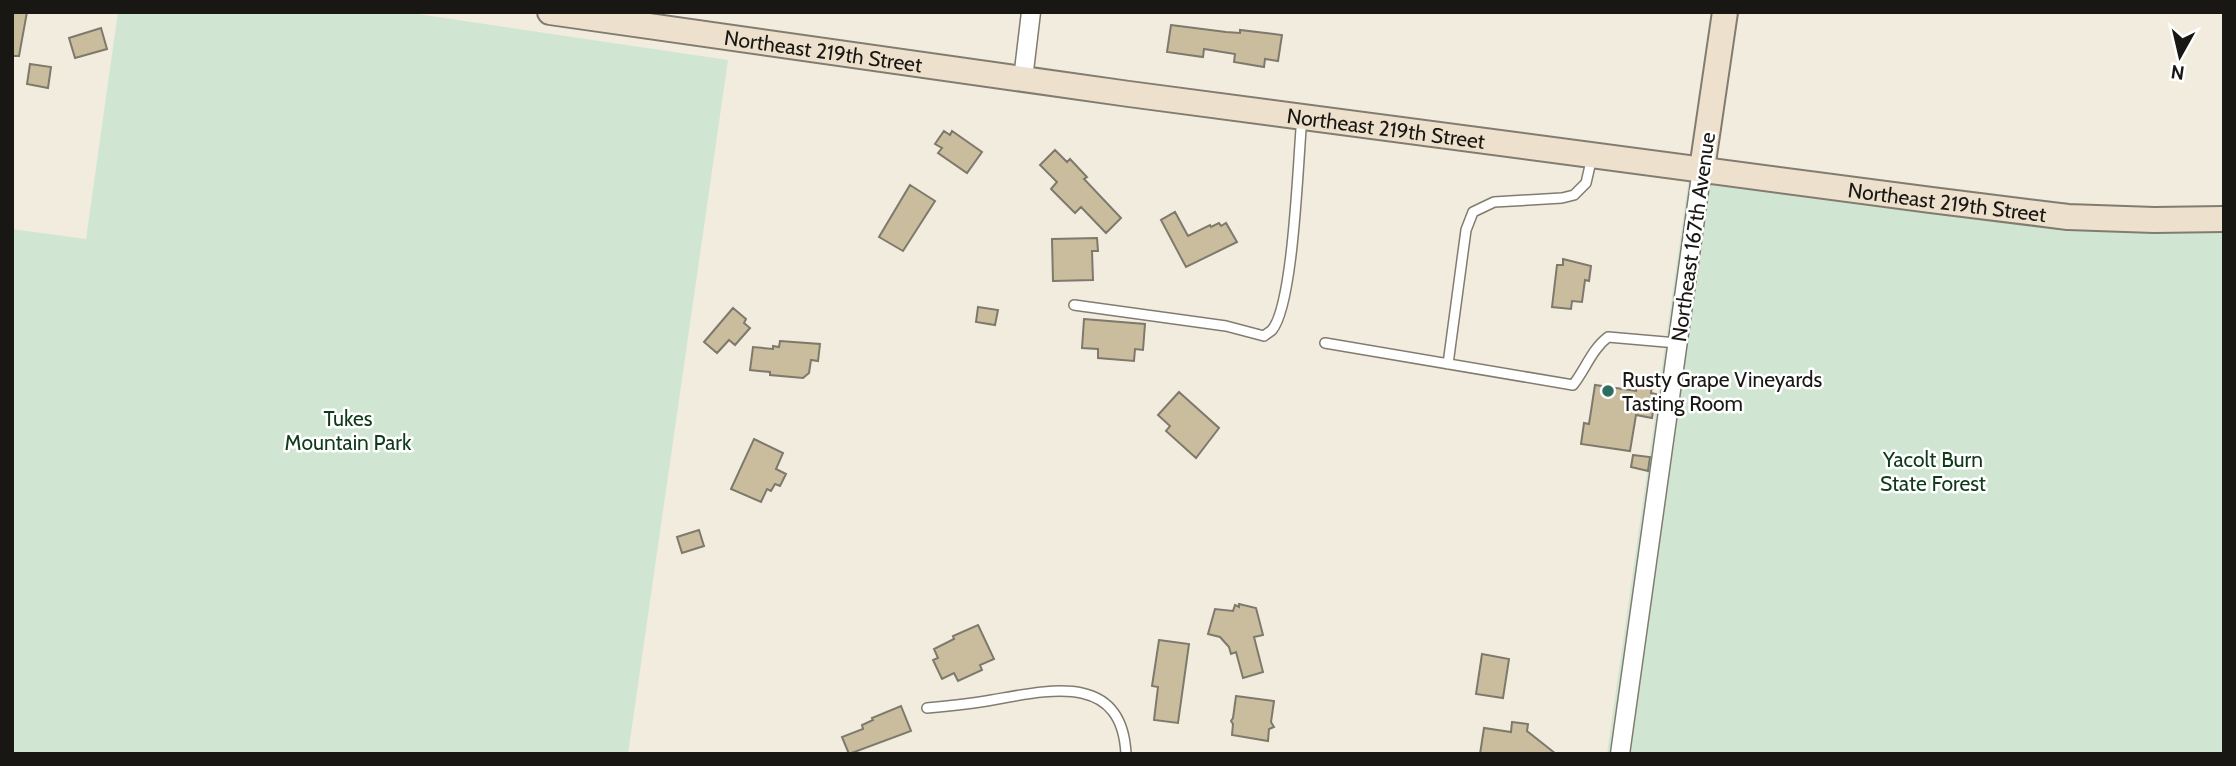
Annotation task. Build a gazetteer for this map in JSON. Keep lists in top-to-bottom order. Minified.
{"streets":{"street":["Northeast 219th Street","Northeast 167th Avenue"]},"crossings":[["Northeast 219th Street","Northeast 167th Avenue"]],"parks":["Tukes Mountain Park","Yacolt Burn State Forest"],"places":["Rusty Grape Vineyards Tasting Room"],"north":"bottom"}
